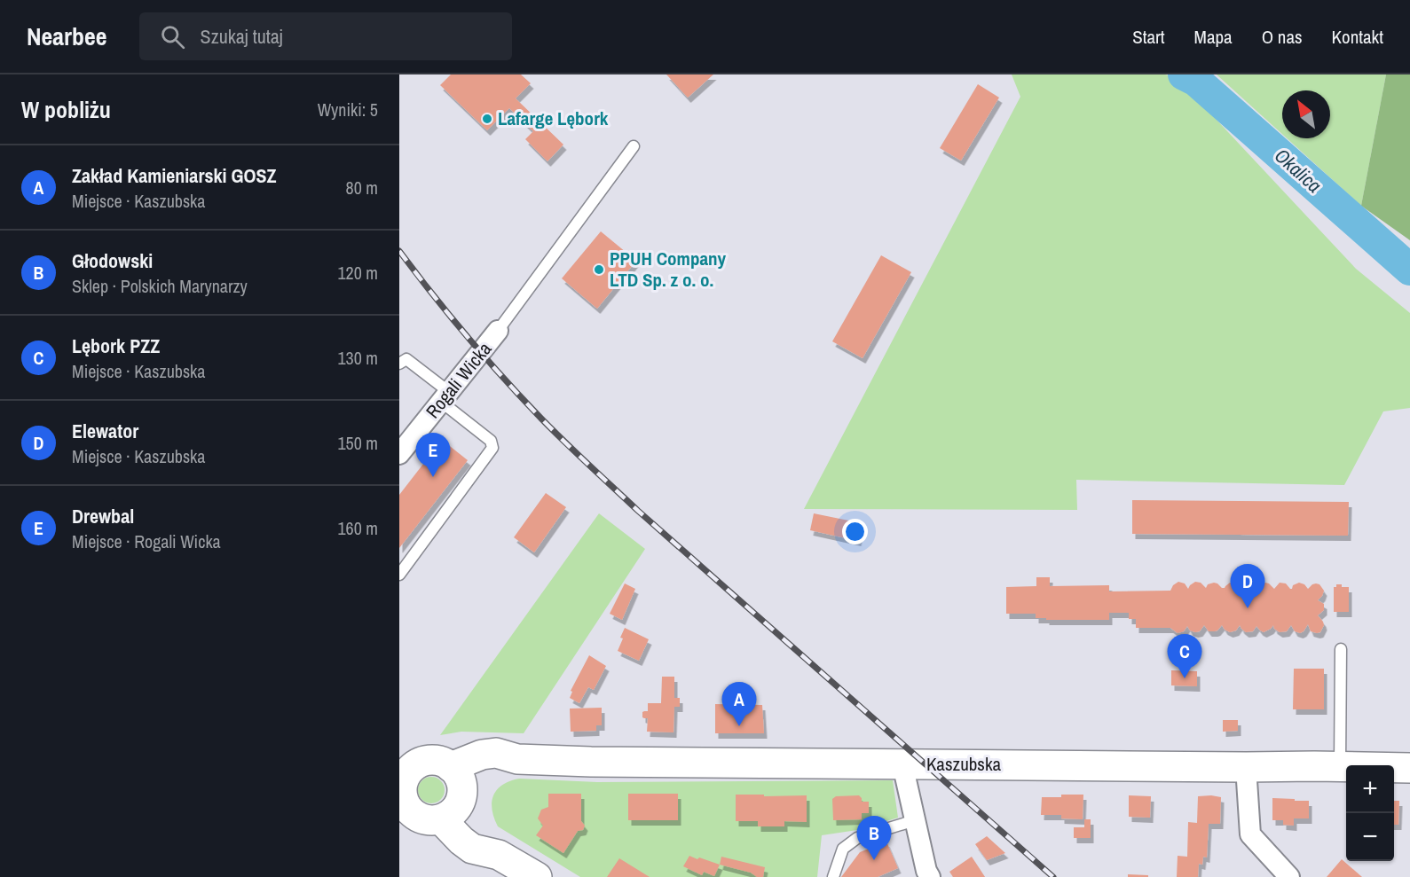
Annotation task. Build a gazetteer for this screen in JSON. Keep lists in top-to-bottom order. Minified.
{"streets":{"street":["Rogali Wicka","Kaszubska"]},"water":["Okalica"],"places":["Lafarge Lębork","PPUH Company LTD Sp. z o. o."],"north":"top left","page":{"header":"Nearbee","search":"Szukaj tutaj","nav":["Start","Mapa","O nas","Kontakt"],"heading":["W pobliżu","Wyniki: 5"],"list":[{"mark":"A","name":"Zakład Kamieniarski GOSZ","note":"Miejsce · Kaszubska","value":"80 m"},{"mark":"B","name":"Głodowski","note":"Sklep · Polskich Marynarzy","value":"120 m"},{"mark":"C","name":"Lębork PZZ","note":"Miejsce · Kaszubska","value":"130 m"},{"mark":"D","name":"Elewator","note":"Miejsce · Kaszubska","value":"150 m"},{"mark":"E","name":"Drewbal","note":"Miejsce · Rogali Wicka","value":"160 m"}],"pins":["E","D","C","A","B"],"map_buttons":["+","−"]}}
